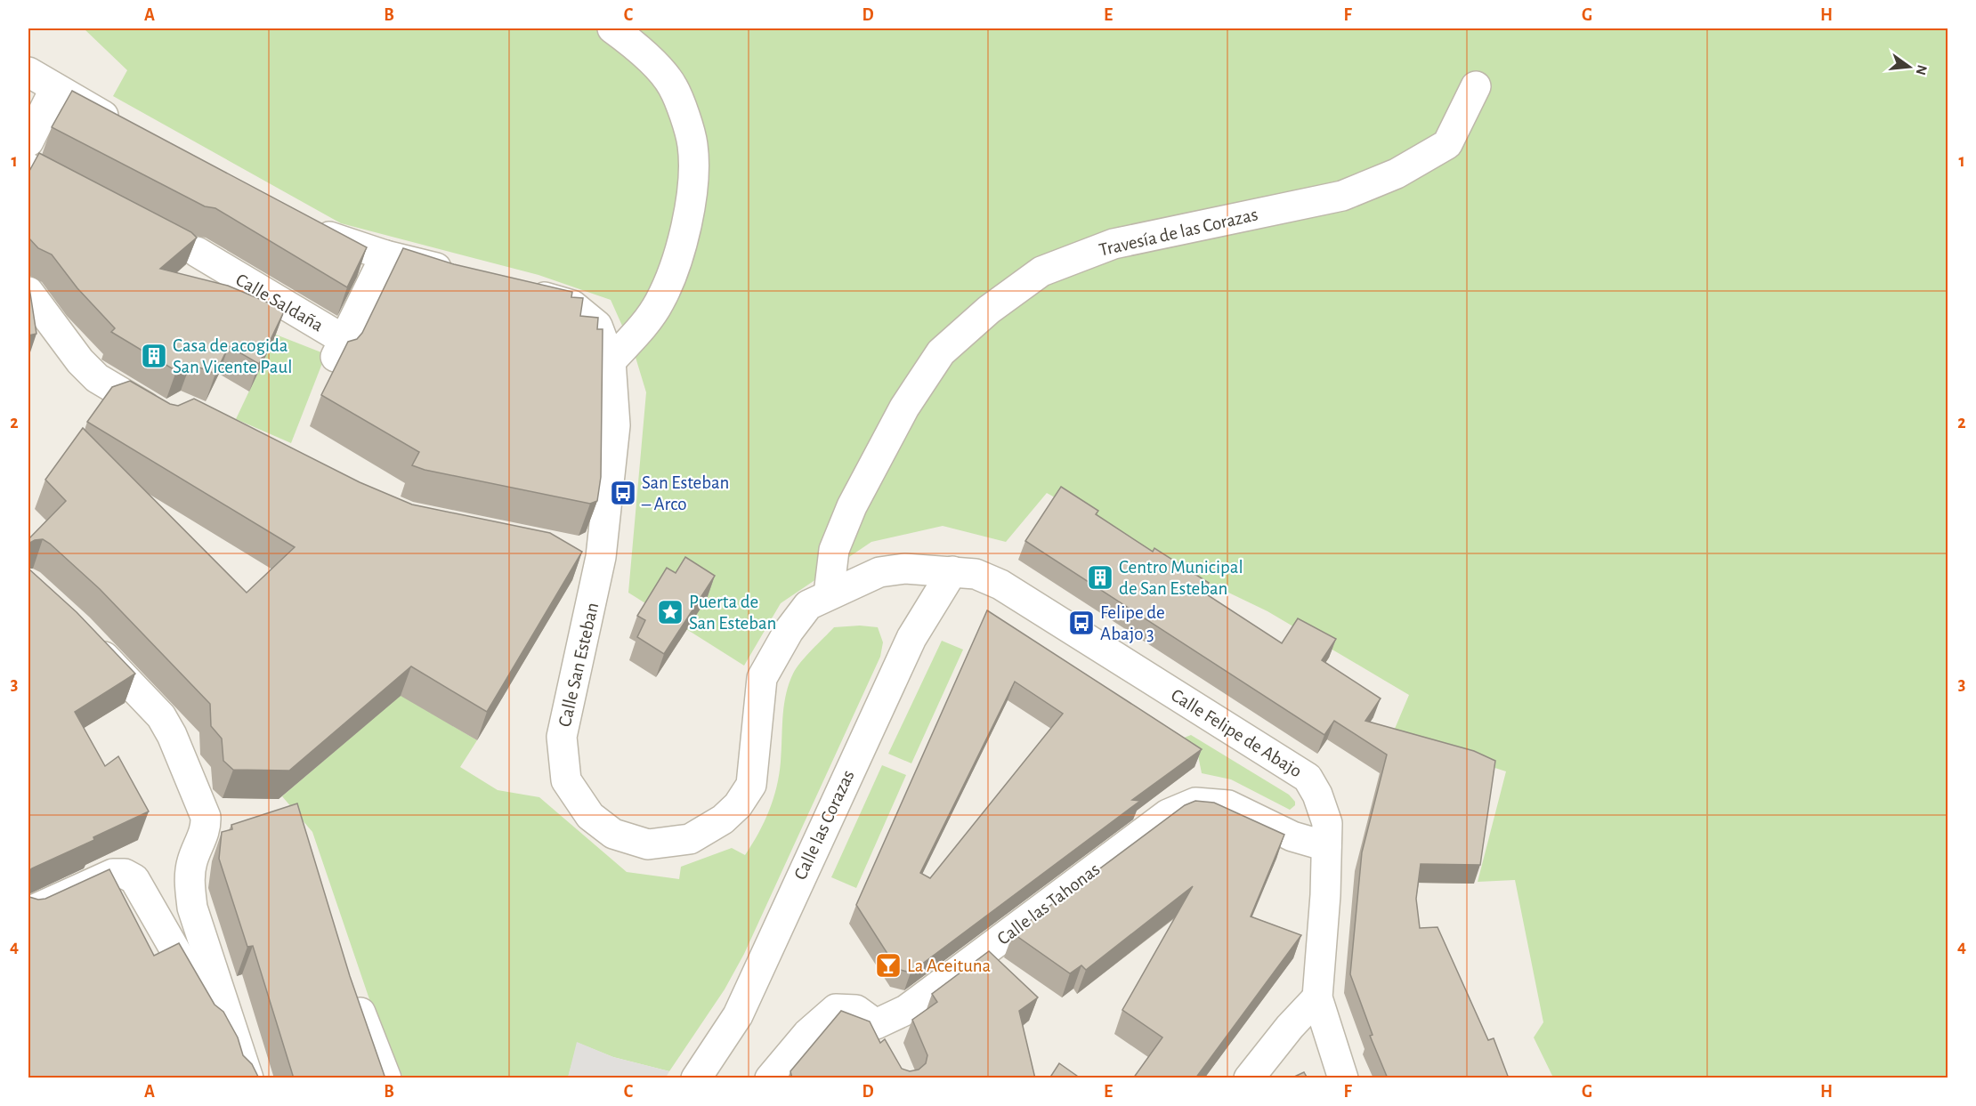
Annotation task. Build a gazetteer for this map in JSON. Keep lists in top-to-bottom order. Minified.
{"streets":{"street":["Travesía de las Corazas","Calle Saldaña","Calle San Esteban","Calle Felipe de Abajo","Calle las Corazas","Calle las Tahonas"]},"crossings":[["Travesía de las Corazas","Calle San Esteban"],["Calle San Esteban","Calle Felipe de Abajo"],["Calle San Esteban","Calle las Corazas"],["Calle Felipe de Abajo","Calle las Corazas"],["Calle Felipe de Abajo","Calle las Tahonas"]],"places":{"building":["Casa de acogida San Vicente Paul","Centro Municipal de San Esteban"],"bus stop":["San Esteban – Arco","Felipe de Abajo 3"],"place":["Puerta de San Esteban"],"bar":["La Aceituna"]},"north":"right","grid":{"columns":["A","B","C","D","E","F","G","H"],"rows":["1","2","3","4"]}}
